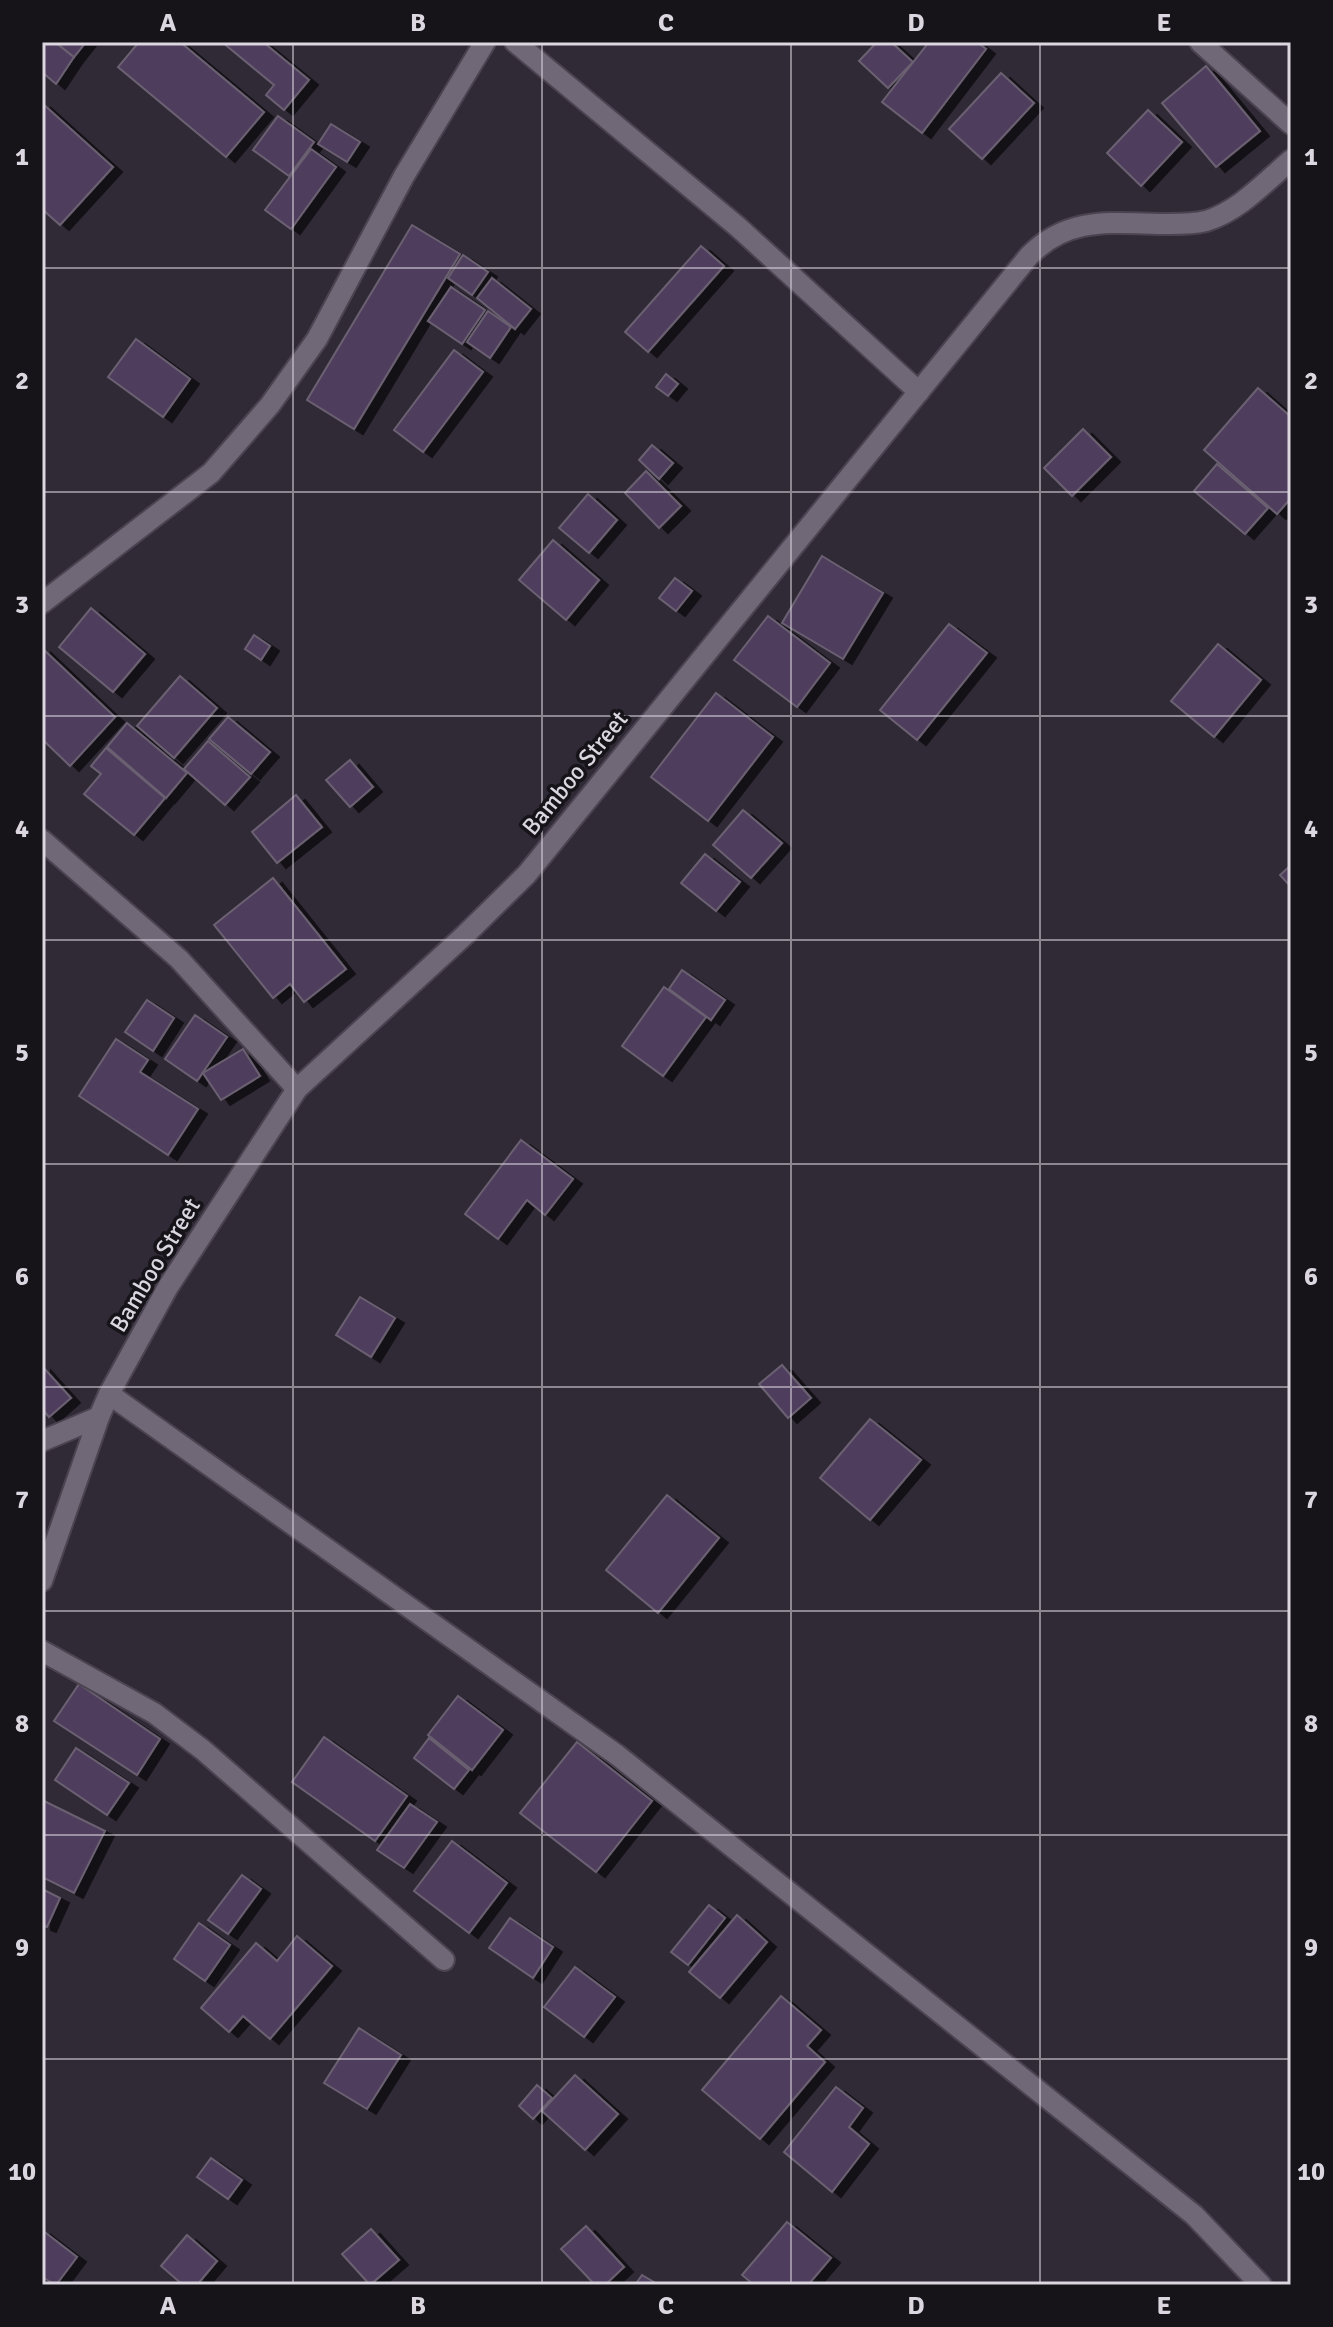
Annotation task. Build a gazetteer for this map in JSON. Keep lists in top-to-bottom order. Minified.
{"streets":{"street":["Bamboo Street"]},"grid":{"columns":["A","B","C","D","E"],"rows":["1","2","3","4","5","6","7","8","9","10"]}}
